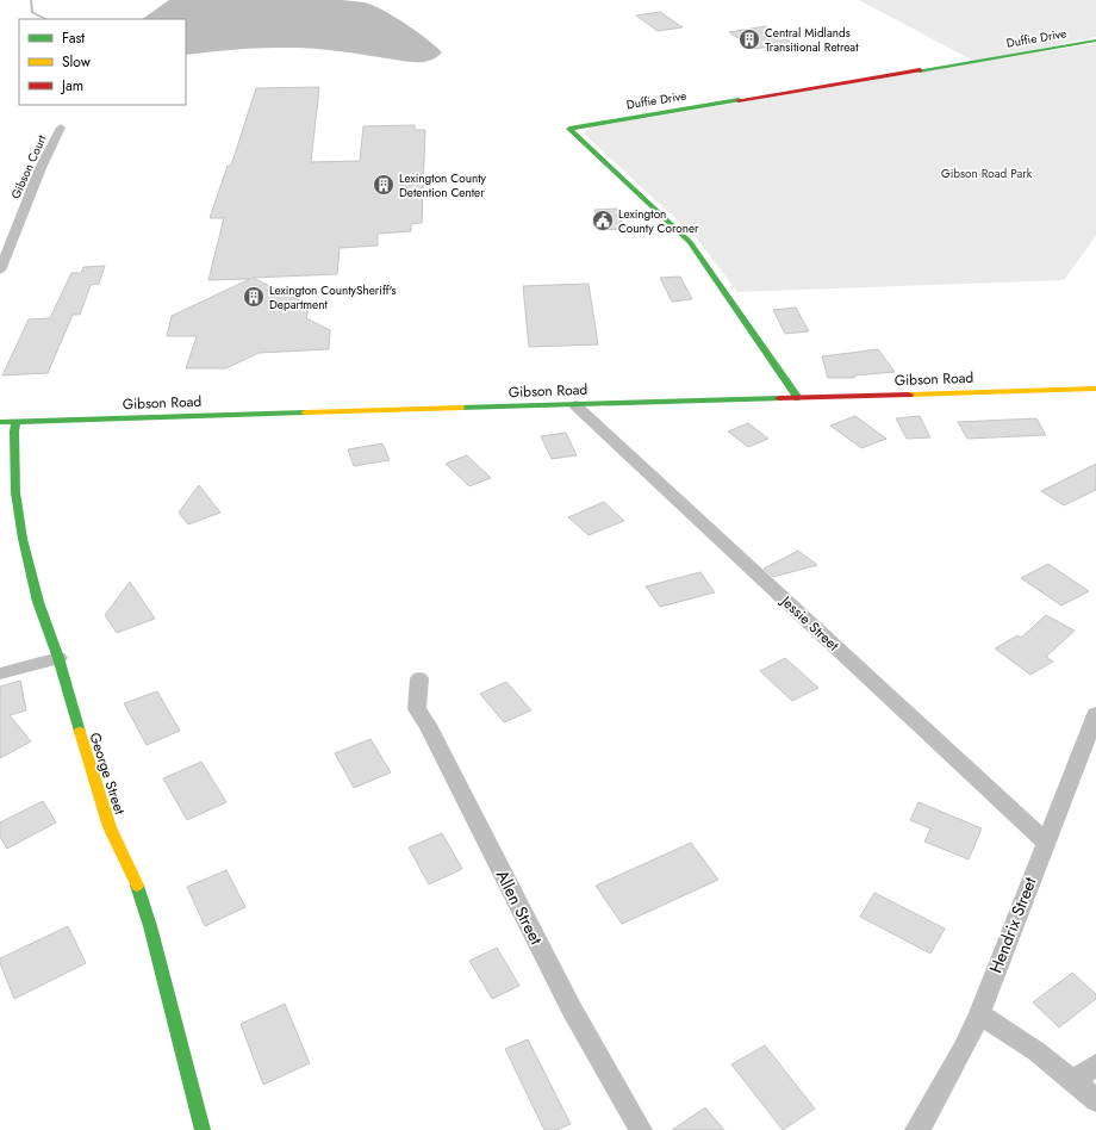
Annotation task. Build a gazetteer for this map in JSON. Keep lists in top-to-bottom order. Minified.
{"streets":{"street":["Duffie Drive","Gibson Court","Gibson Road","Jessie Street","George Street","Allen Street","Hendrix Street"]},"crossings":[["Duffie Drive","Gibson Road"],["Gibson Road","Jessie Street"],["Gibson Road","George Street"],["Jessie Street","Hendrix Street"]],"parks":["Gibson Road Park"],"places":{"building":["Central Midlands Transitional Retreat","Lexington County Detention Center","Lexington CountySheriff's Department"],"public building":["Lexington County Coroner"]},"legend":["Fast","Slow","Jam"]}
